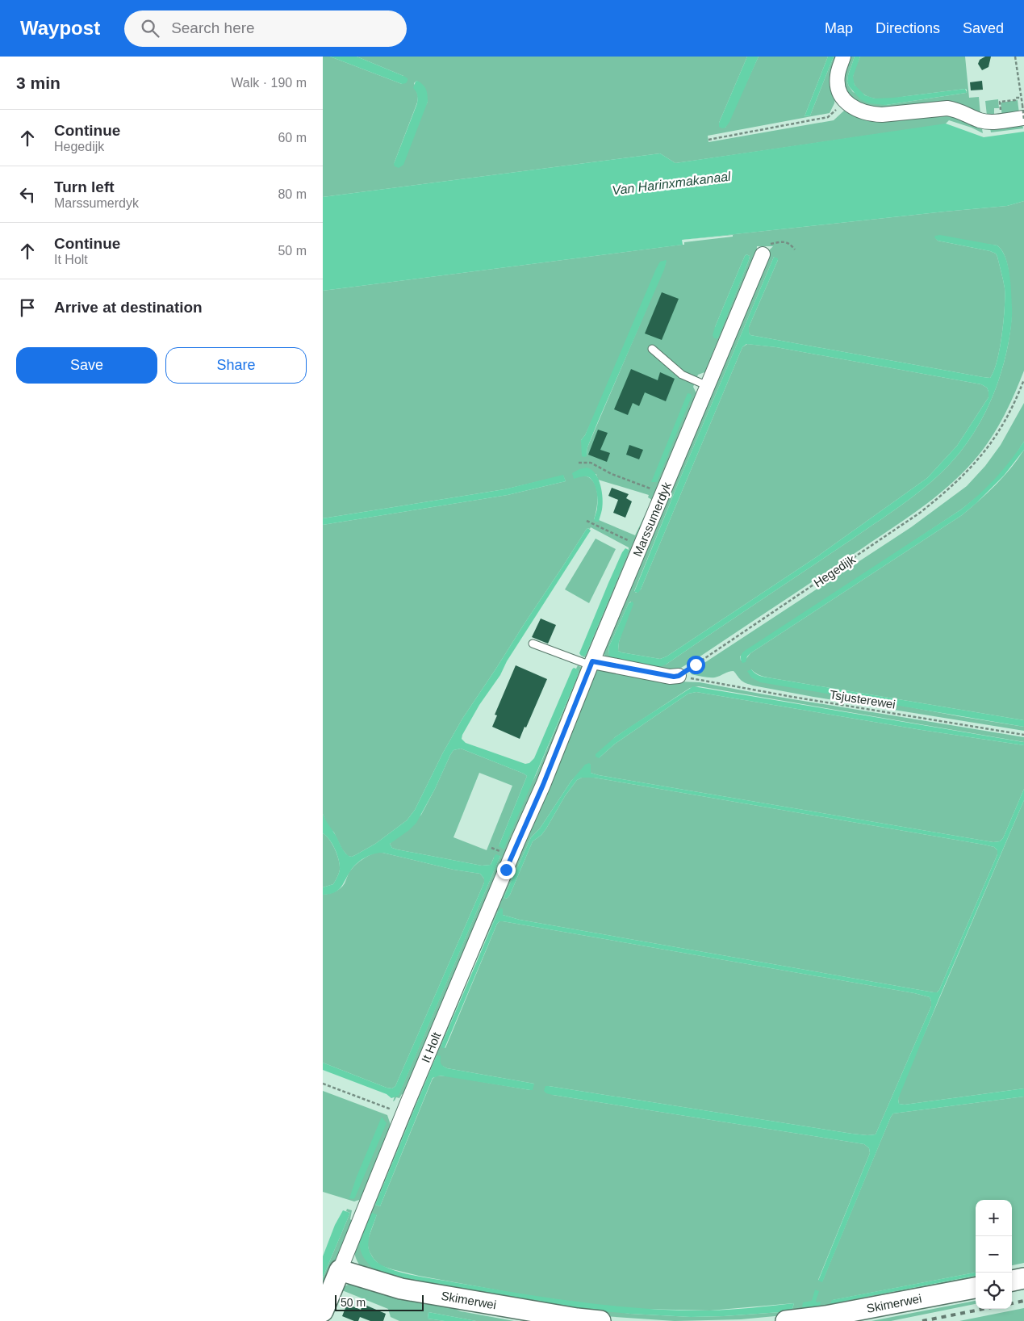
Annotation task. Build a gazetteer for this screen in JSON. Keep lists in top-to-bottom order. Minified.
{"streets":{"street":["Marssumerdyk","It Holt","Skimerwei"],"path":["Hegedijk","Tsjusterewei"]},"crossings":[["Marssumerdyk","It Holt"],["It Holt","Skimerwei"]],"water":["Van Harinxmakanaal"],"scale_bar":"50 m","page":{"header":"Waypost","search":"Search here","nav":["Map","Directions","Saved"],"heading":["3 min","Walk · 190 m"],"list":[["Continue","Hegedijk","60 m"],["Turn left","Marssumerdyk","80 m"],["Continue","It Holt","50 m"],"Arrive at destination"],"buttons":["Save","Share"],"map_buttons":["+","−"],"scale":"50 m"}}
